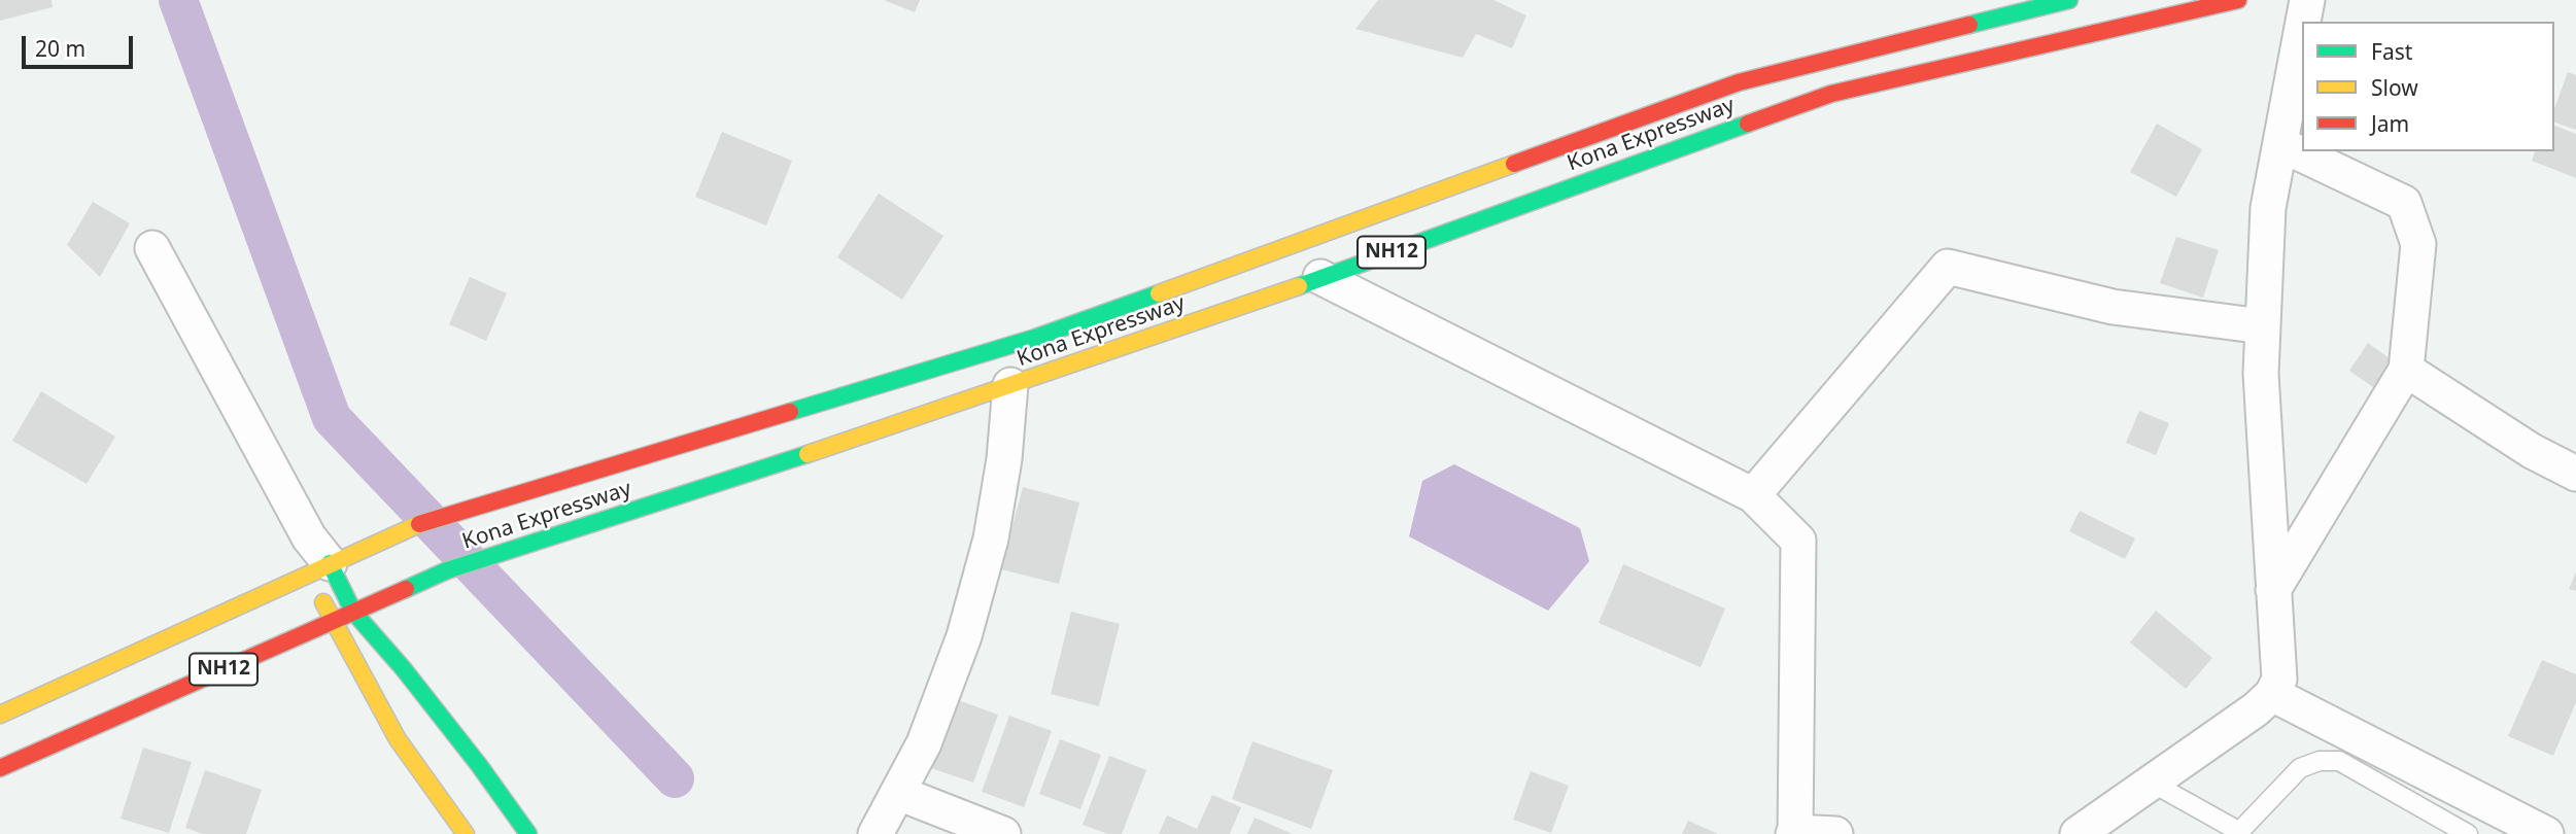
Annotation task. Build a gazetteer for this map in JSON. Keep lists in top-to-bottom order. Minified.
{"streets":{"main road":["Kona Expressway","NH12"]},"legend":["Fast","Slow","Jam"],"scale_bar":"20 m"}
